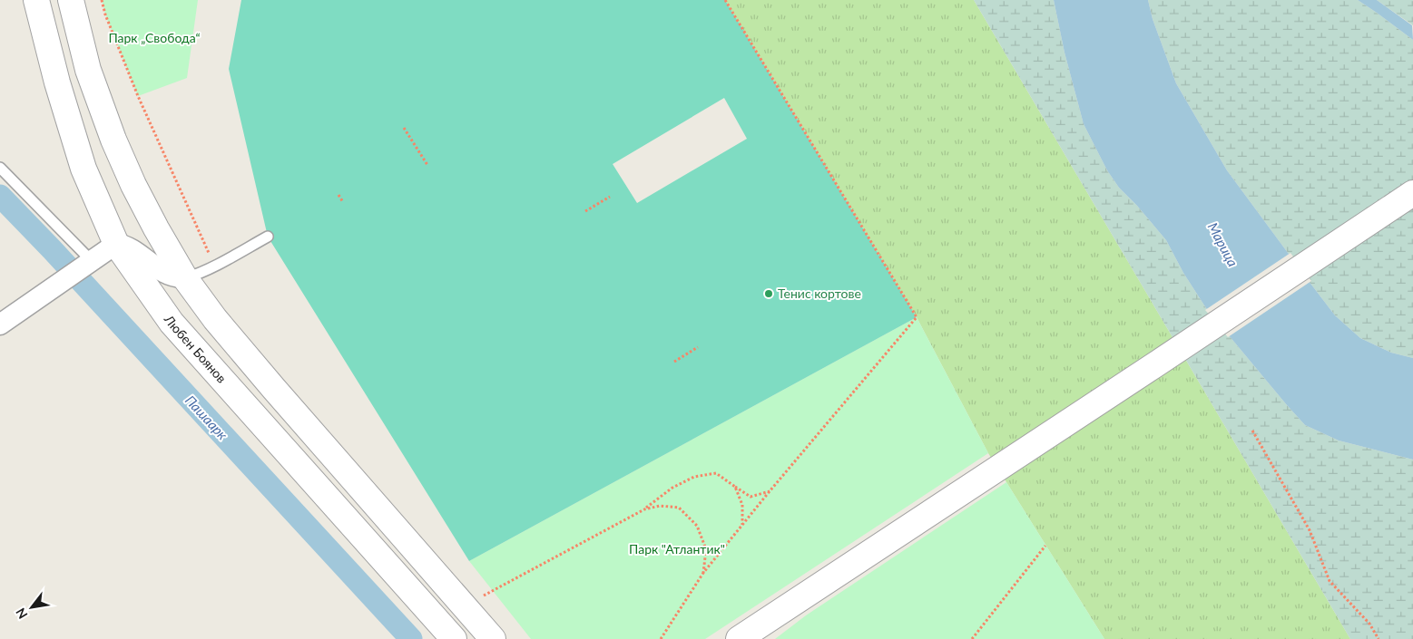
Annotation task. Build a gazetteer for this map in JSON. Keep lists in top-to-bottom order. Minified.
{"streets":{"street":["Любен Боянов"]},"water":["Марица","Пашаарк"],"parks":["Парк „Свобода“","Парк \"Атлантик\""],"places":["Тенис кортове"],"north":"bottom left"}
